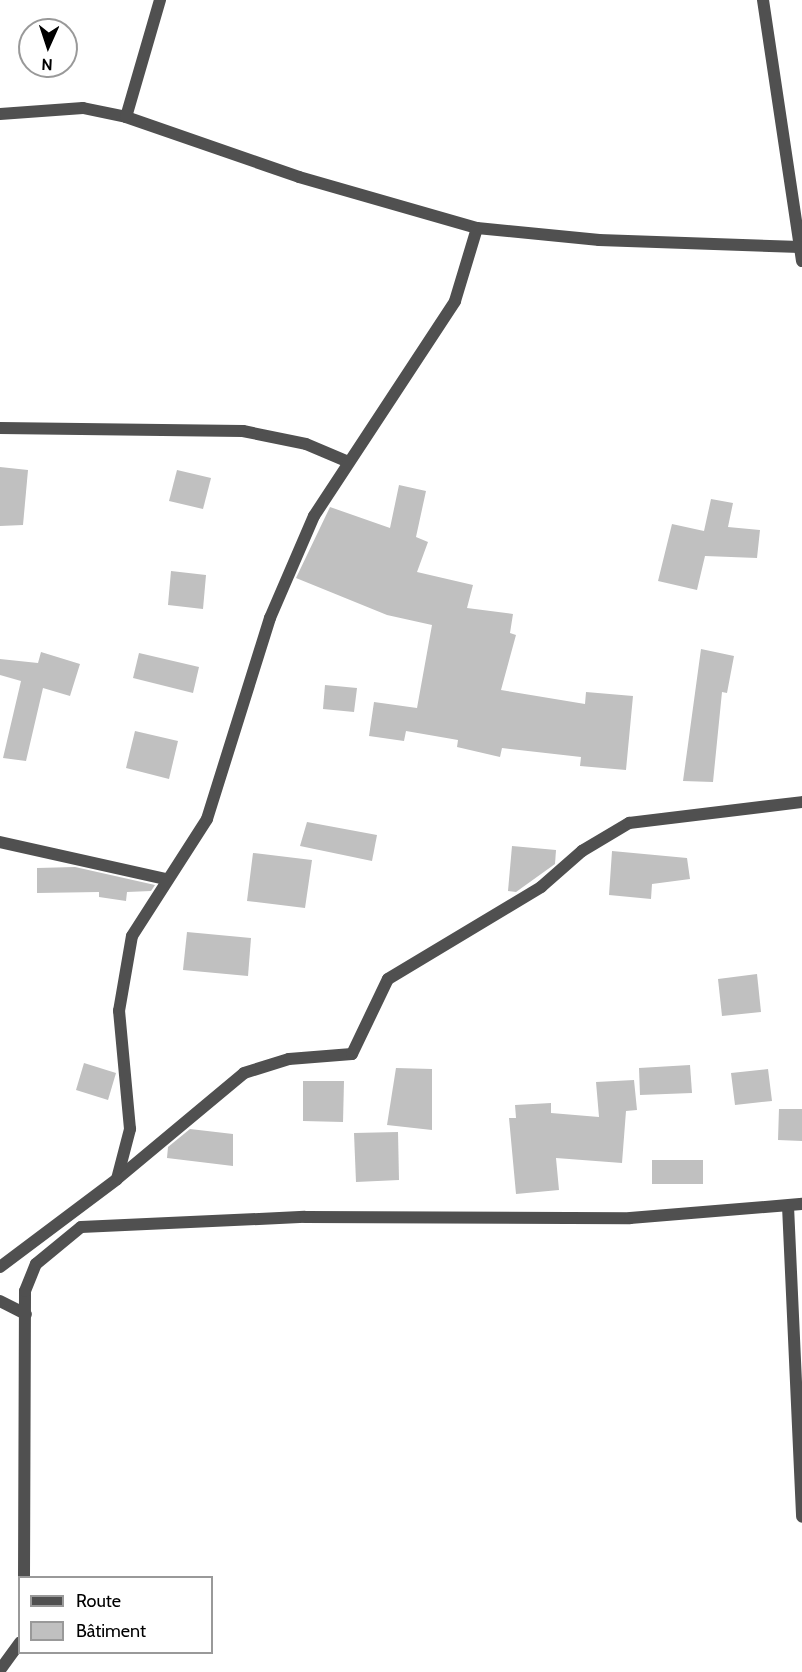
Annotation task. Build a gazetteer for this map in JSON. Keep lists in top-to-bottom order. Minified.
{"legend":["Route","Bâtiment"],"north":"bottom"}
